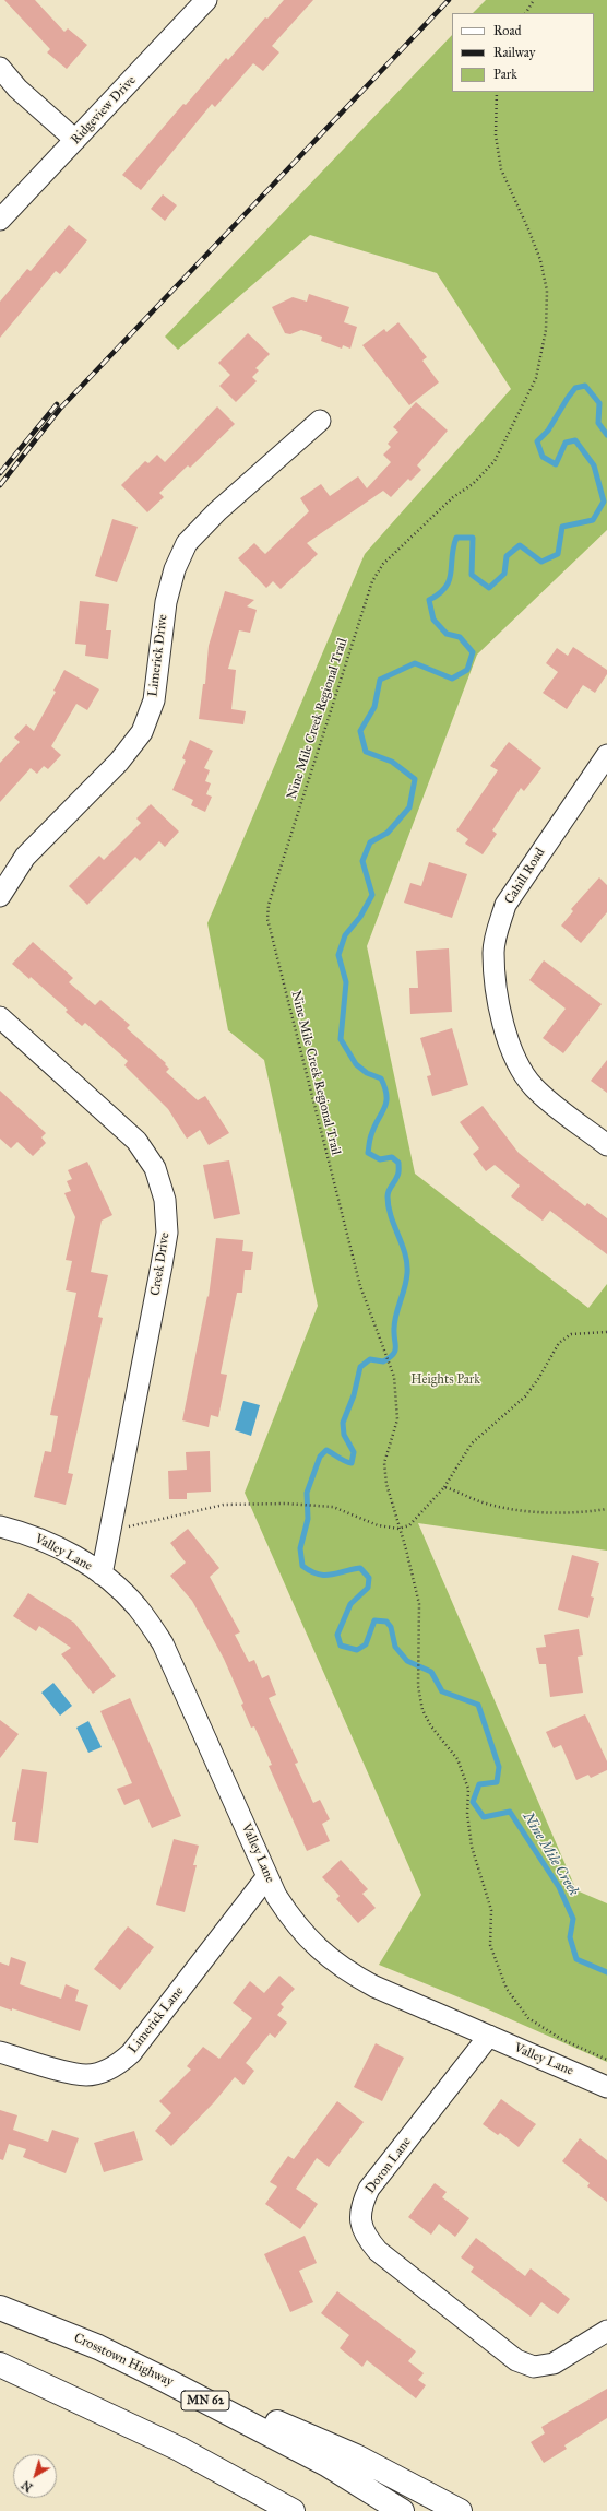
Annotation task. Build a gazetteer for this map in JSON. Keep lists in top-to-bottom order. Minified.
{"streets":{"highway":["Crosstown Highway","MN 62"],"street":["Ridgeview Drive","Limerick Drive","Cahill Road","Creek Drive","Valley Lane","Limerick Lane","Doron Lane"],"path":["Nine Mile Creek Regional Trail"]},"crossings":[["Creek Drive","Valley Lane"],["Valley Lane","Limerick Lane"],["Valley Lane","Doron Lane"]],"water":["Nine Mile Creek"],"parks":["Heights Park"],"legend":["Road","Railway","Park"],"north":"bottom left"}
